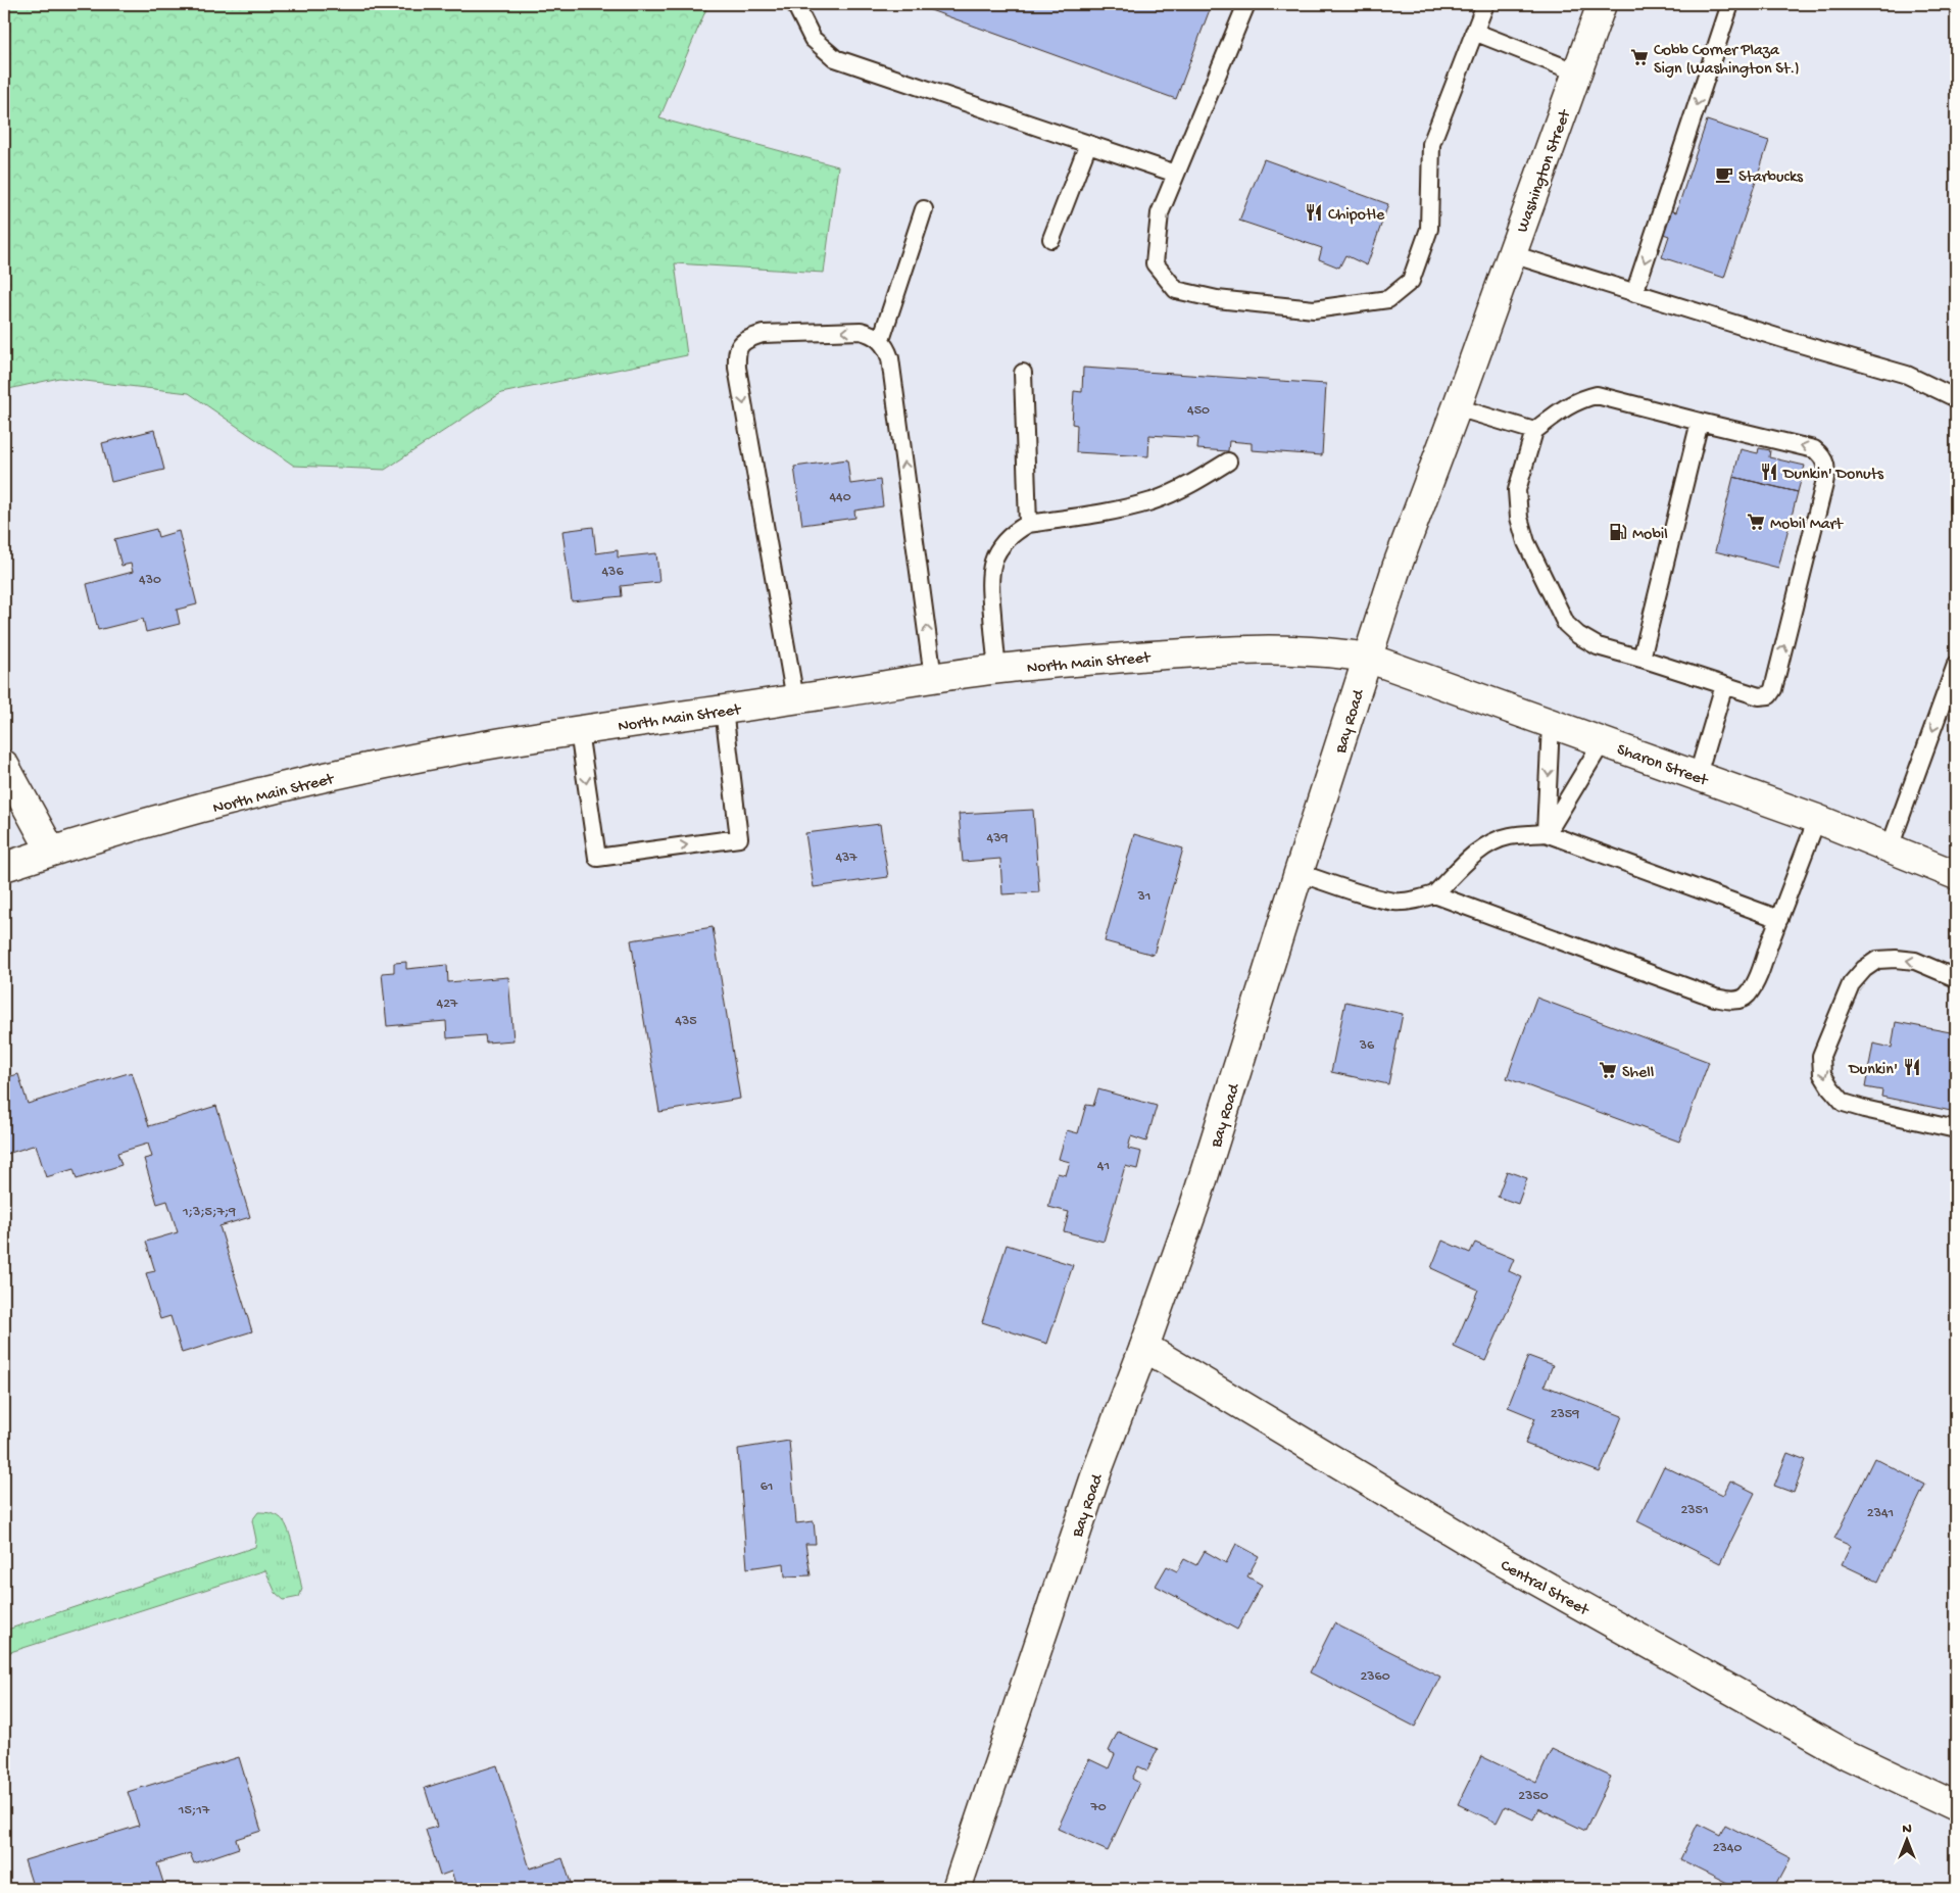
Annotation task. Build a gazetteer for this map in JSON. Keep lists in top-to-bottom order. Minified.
{"streets":{"main road":["Washington Street","North Main Street","Bay Road","Sharon Street","Central Street"]},"crossings":[["Washington Street","Bay Road"],["North Main Street","Bay Road"],["North Main Street","Sharon Street"],["Bay Road","Sharon Street"],["Bay Road","Central Street"]],"places":{"supermarket":["Cobb Corner Plaza Sign (Washington St.)","Mobil Mart","Shell"],"cafe":["Starbucks"],"restaurant":["Chipotle","Dunkin' Donuts","Dunkin'"],"fuel station":["Mobil"]},"house_numbers":["450","440","436","430","439","437","31","427","435","36","41","1;3;5;7;9","2359","61","2351","2341","2360","2350","70","15;17","2340"],"north":"top"}
